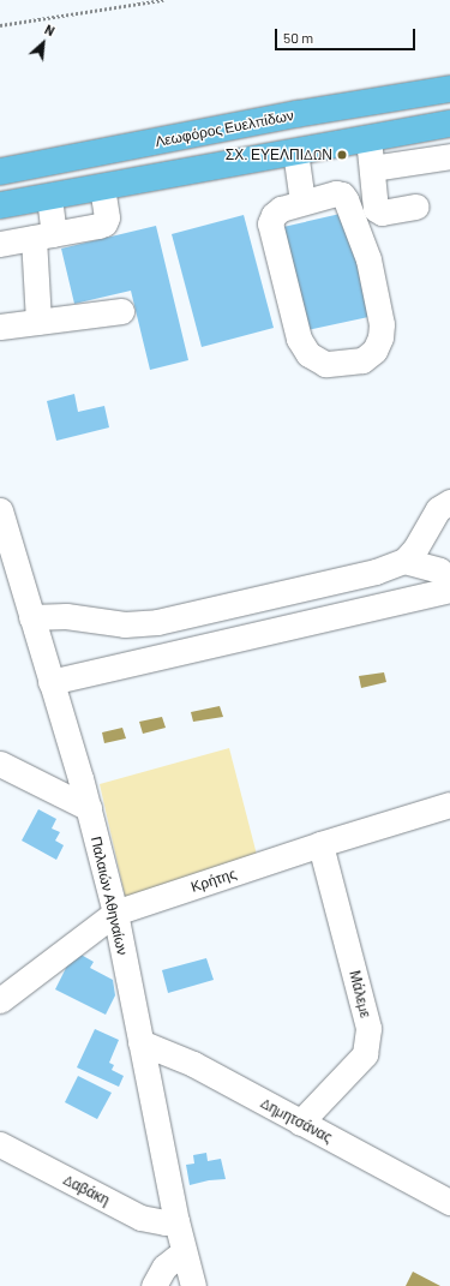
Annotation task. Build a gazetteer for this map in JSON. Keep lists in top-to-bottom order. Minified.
{"streets":{"main road":["Λεωφόρος Ευελπίδων"],"street":["Κρήτης","Παλαιών Αθηναίων","Μάλεμε","Δημητσάνας","Δαβάκη"]},"crossings":[["Κρήτης","Παλαιών Αθηναίων"],["Κρήτης","Μάλεμε"],["Παλαιών Αθηναίων","Δημητσάνας"],["Παλαιών Αθηναίων","Δαβάκη"],["Μάλεμε","Δημητσάνας"]],"places":["ΣΧ. ΕΥΕΛΠΙΔΩΝ"],"scale_bar":"50 m","north":"top right"}
